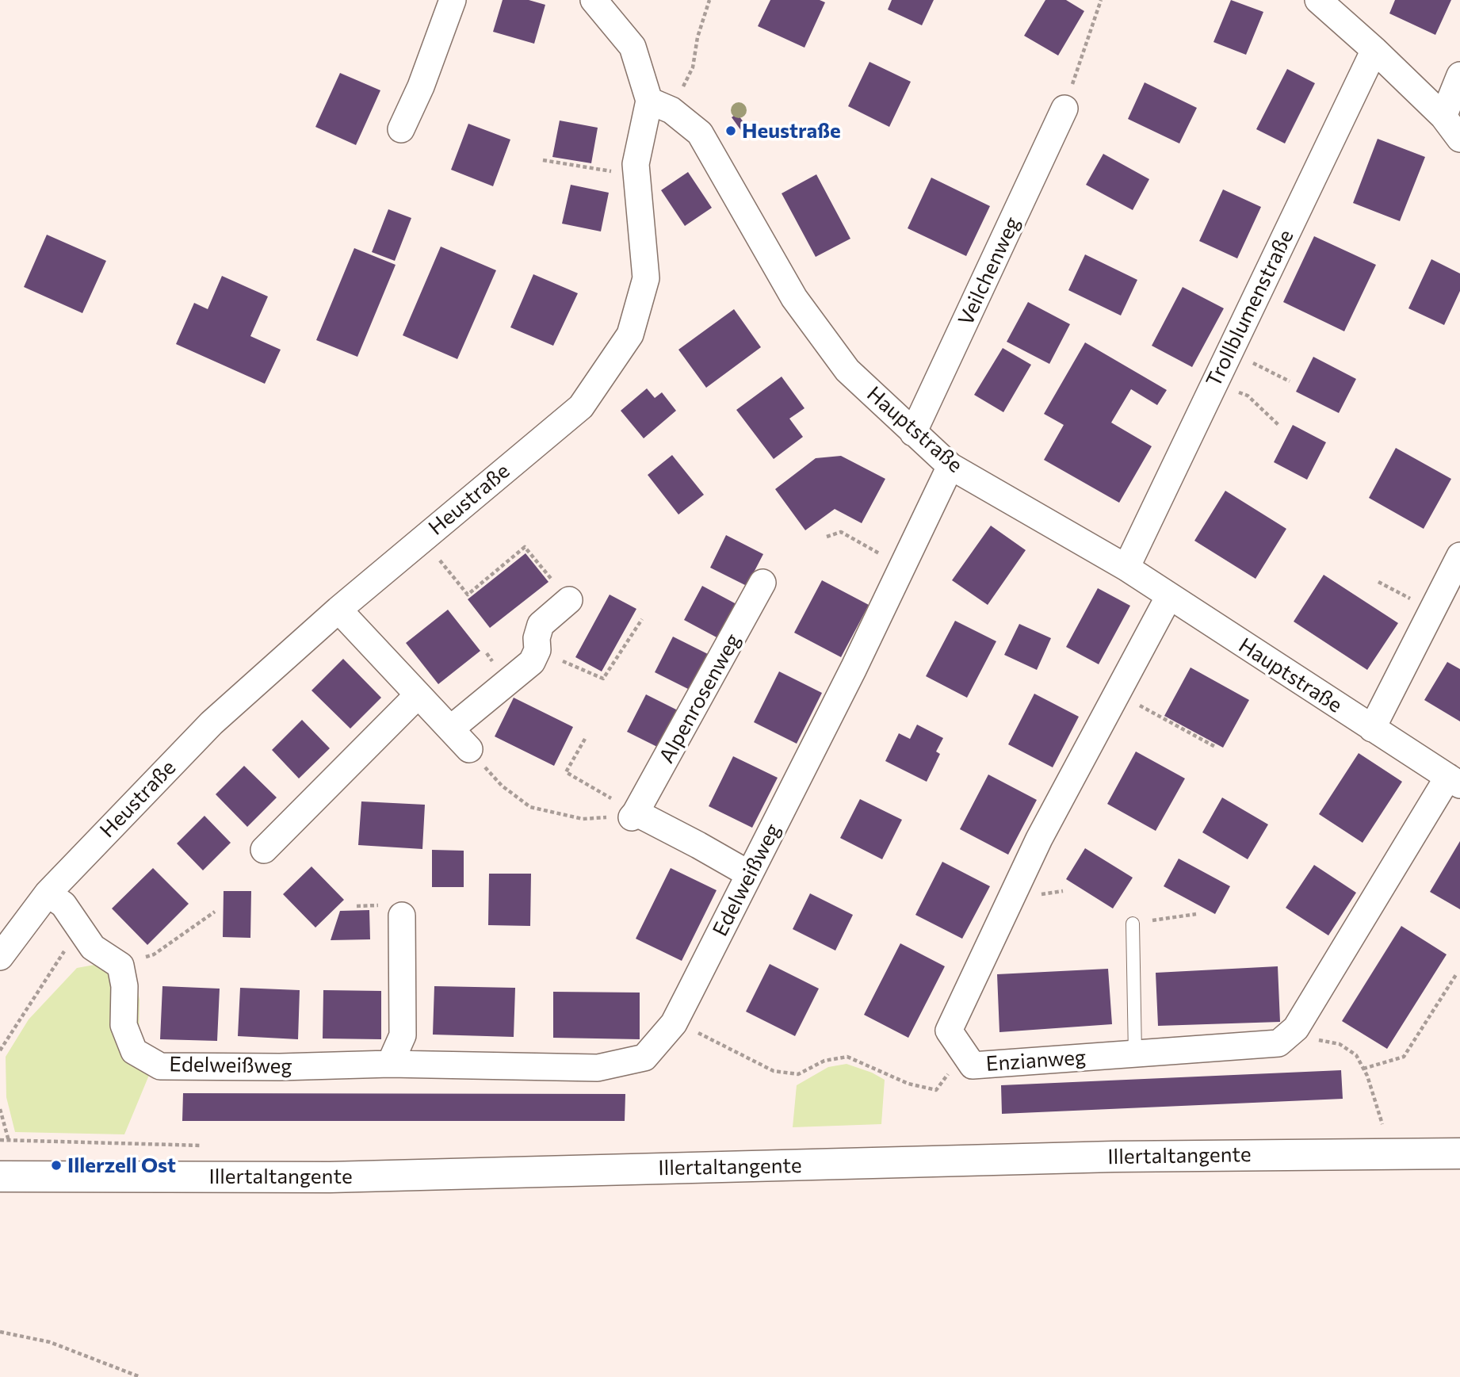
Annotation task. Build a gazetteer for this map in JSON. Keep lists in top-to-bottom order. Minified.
{"streets":{"street":["Veilchenweg","Trollblumenstraße","Hauptstraße","Heustraße","Alpenrosenweg","Edelweißweg","Enzianweg","Illertaltangente"]},"crossings":[["Veilchenweg","Hauptstraße"],["Trollblumenstraße","Hauptstraße"],["Hauptstraße","Heustraße"],["Hauptstraße","Edelweißweg"],["Hauptstraße","Enzianweg"]],"places":["Heustraße","Illerzell Ost"]}
